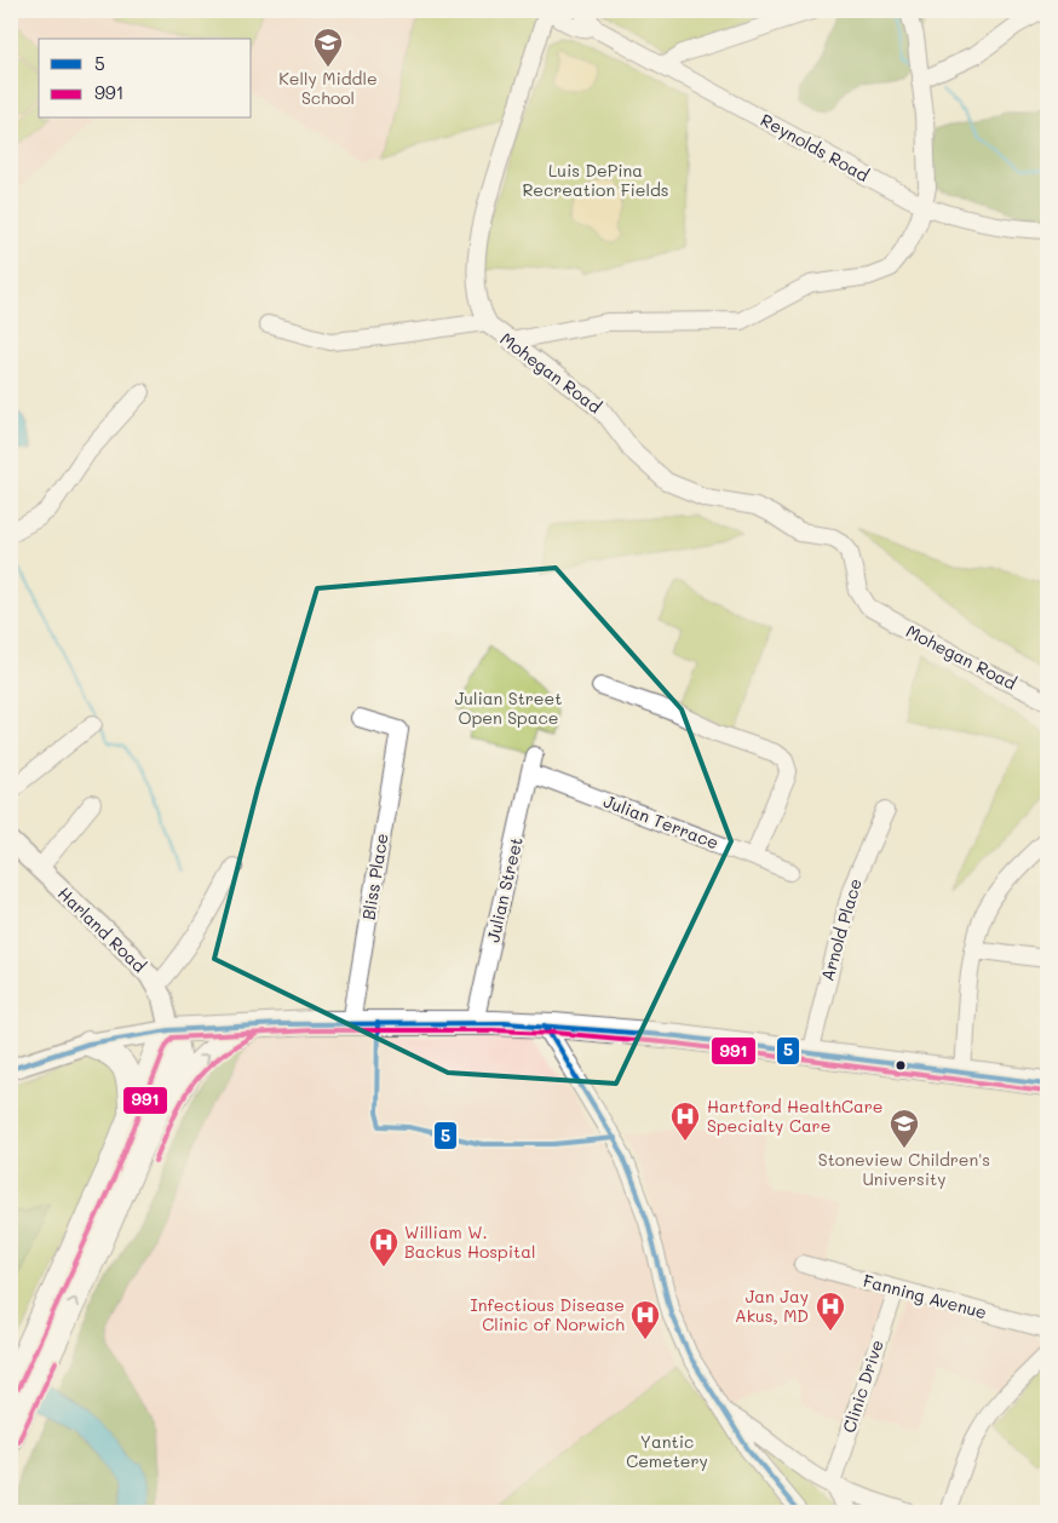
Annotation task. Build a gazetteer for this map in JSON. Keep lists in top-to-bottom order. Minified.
{"streets":{"main road":["Harland Road"],"street":["Reynolds Road","Mohegan Road","Julian Terrace","Bliss Place","Julian Street","Arnold Place","Fanning Avenue","Clinic Drive"]},"crossings":[["Reynolds Road","Mohegan Road"],["Julian Terrace","Julian Street"],["Fanning Avenue","Clinic Drive"]],"parks":["Luis DePina Recreation Fields","Julian Street Open Space","Yantic Cemetery"],"places":{"school or university":["Kelly Middle School","Stoneview Children's University"],"hospital":["Hartford HealthCare Specialty Care","William W. Backus Hospital","Jan Jay Akus, MD","Infectious Disease Clinic of Norwich"]},"lines":["transit line 5","transit line 991"],"legend":["5","991"]}
